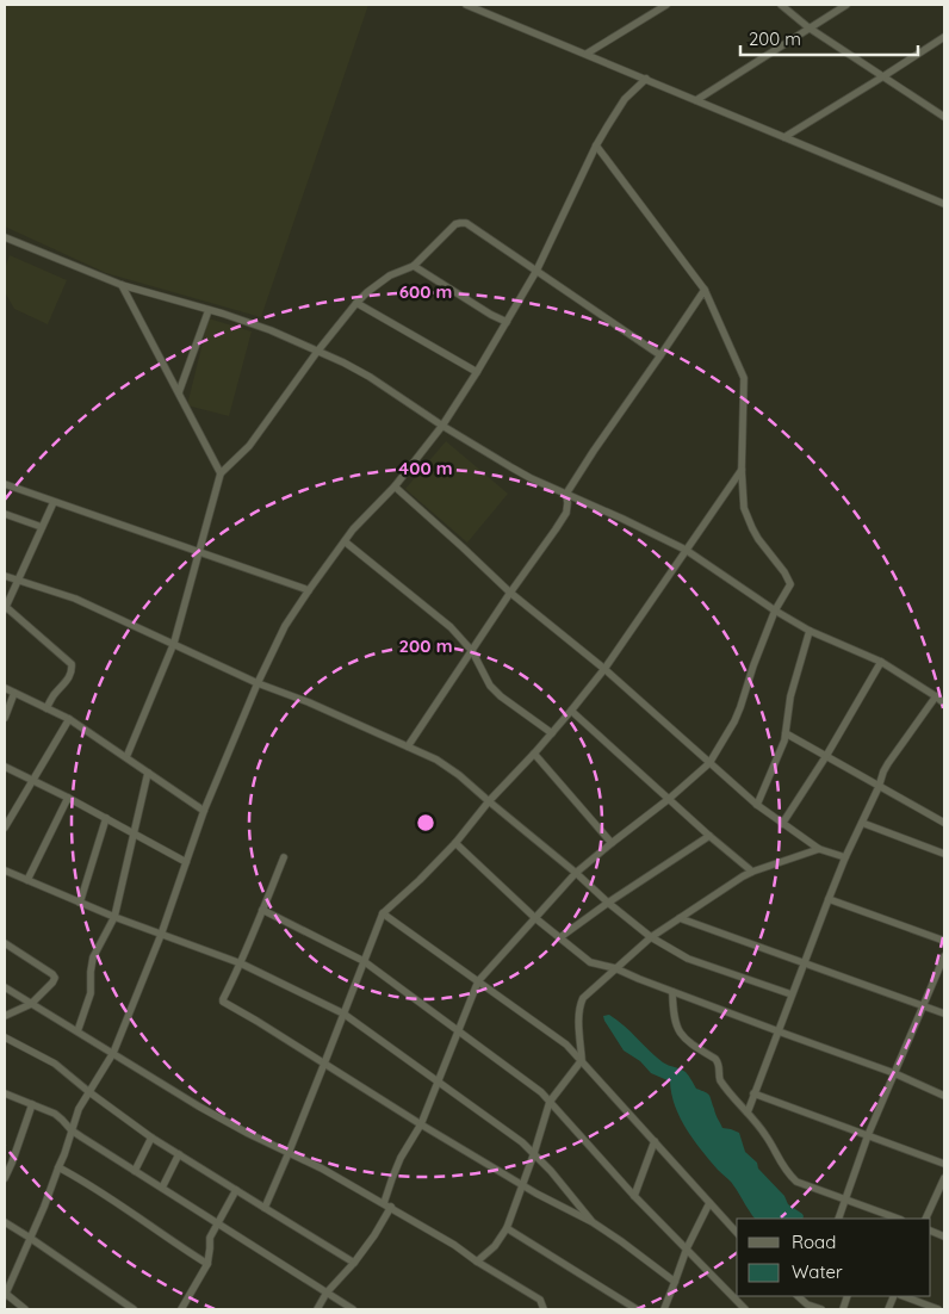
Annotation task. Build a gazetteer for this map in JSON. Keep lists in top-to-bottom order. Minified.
{"legend":["Road","Water"],"scale_bar":"200 m","rings":["600 m","400 m","200 m"]}
